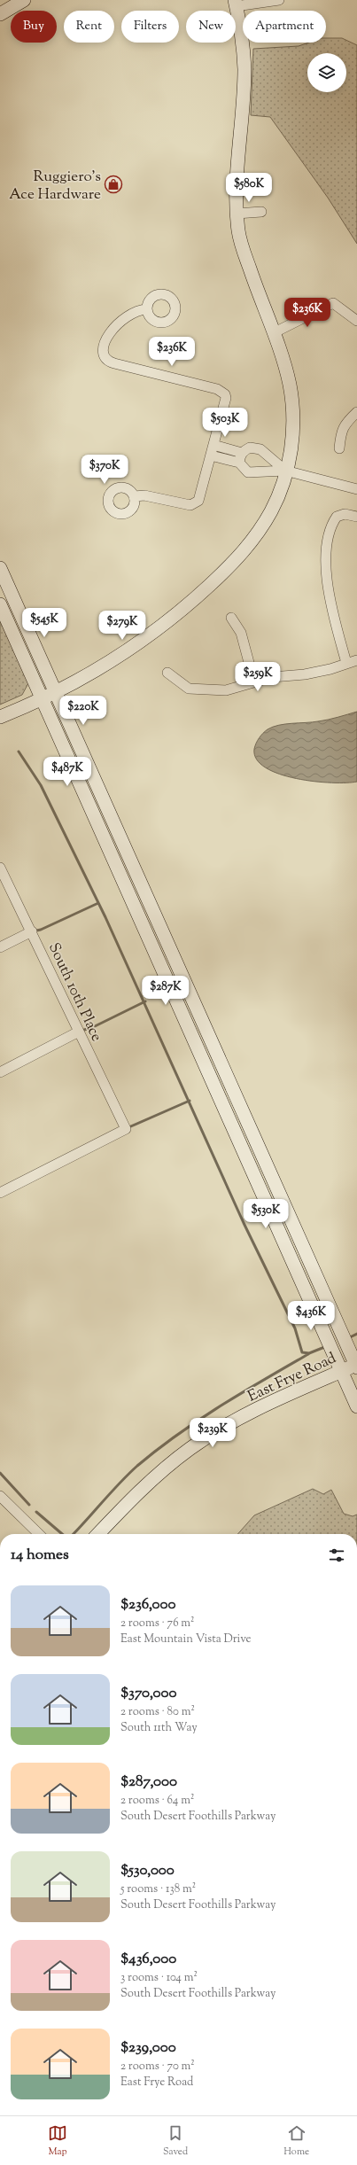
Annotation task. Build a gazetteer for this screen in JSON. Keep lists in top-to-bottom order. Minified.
{"streets":{"street":["South 10th Place","East Frye Road"]},"places":{"shop":["Ruggiero's Ace Hardware"]},"page":{"chip":["Buy","Rent","Filters","New","Apartment"],"price":["$580K","$236K","$236K","$503K","$370K","$545K","$279K","$259K","$220K","$487K","$287K","$530K","$436K","$239K"],"heading":"14 homes","list":[{"name":"$236,000","note":"2 rooms · 76 m² · East Mountain Vista Drive"},{"name":"$370,000","note":"2 rooms · 80 m² · South 11th Way"},{"name":"$287,000","note":"2 rooms · 64 m² · South Desert Foothills Parkway"},{"name":"$530,000","note":"5 rooms · 138 m² · South Desert Foothills Parkway"},{"name":"$436,000","note":"3 rooms · 104 m² · South Desert Foothills Parkway"},{"name":"$239,000","note":"2 rooms · 70 m² · East Frye Road"}],"tabs":["Map","Saved","Home"]}}
